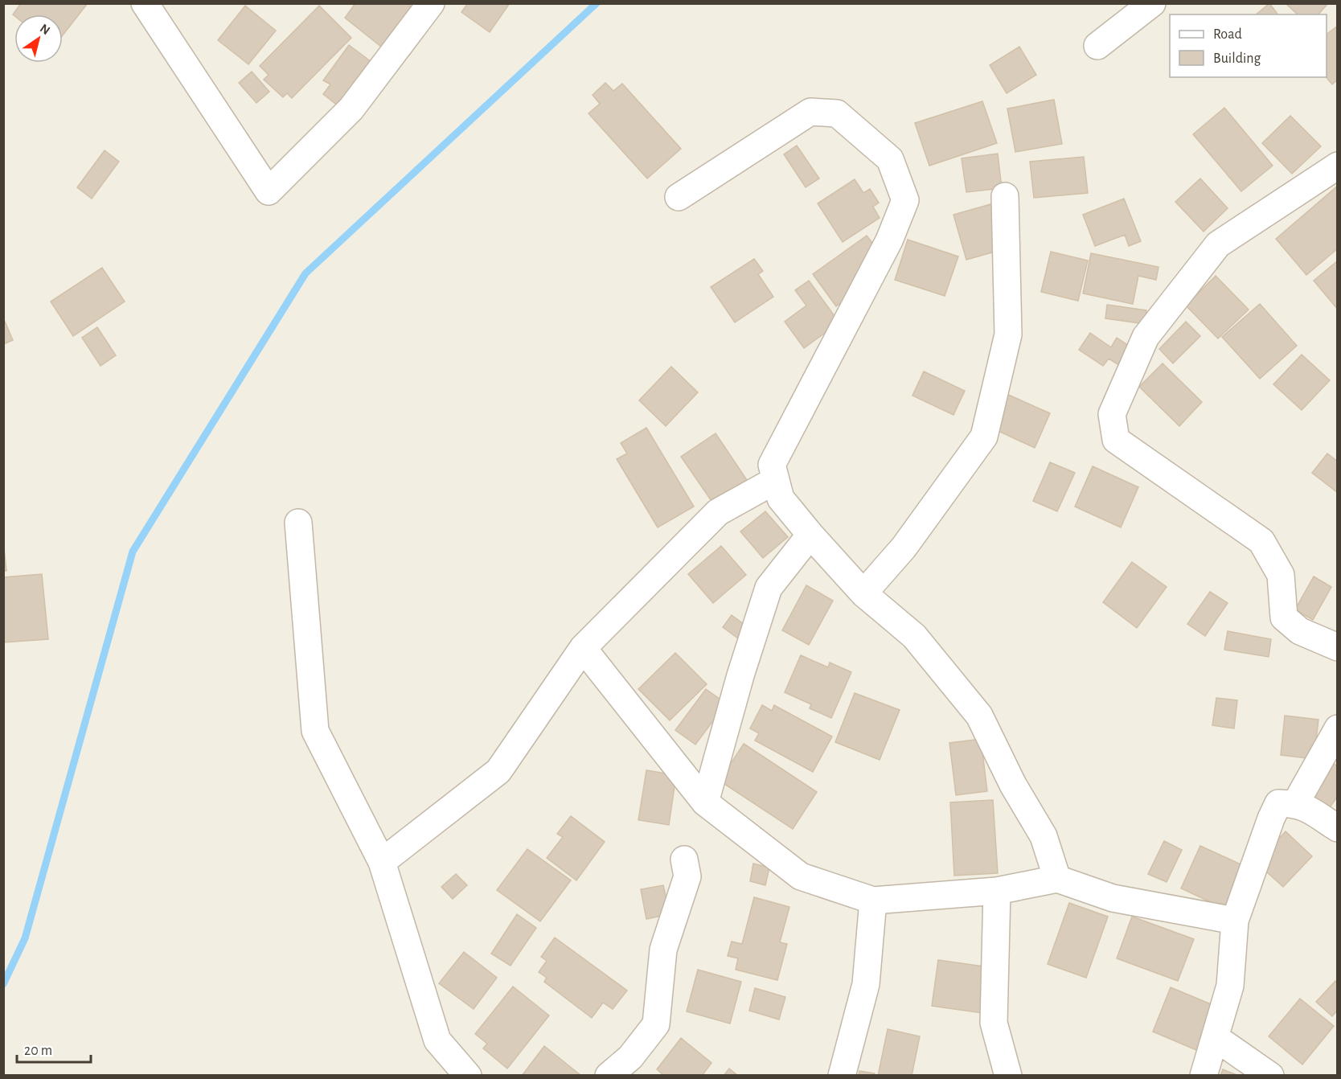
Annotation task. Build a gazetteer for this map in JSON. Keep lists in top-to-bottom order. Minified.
{"legend":["Road","Building"],"scale_bar":"20 m","north":"top right"}
